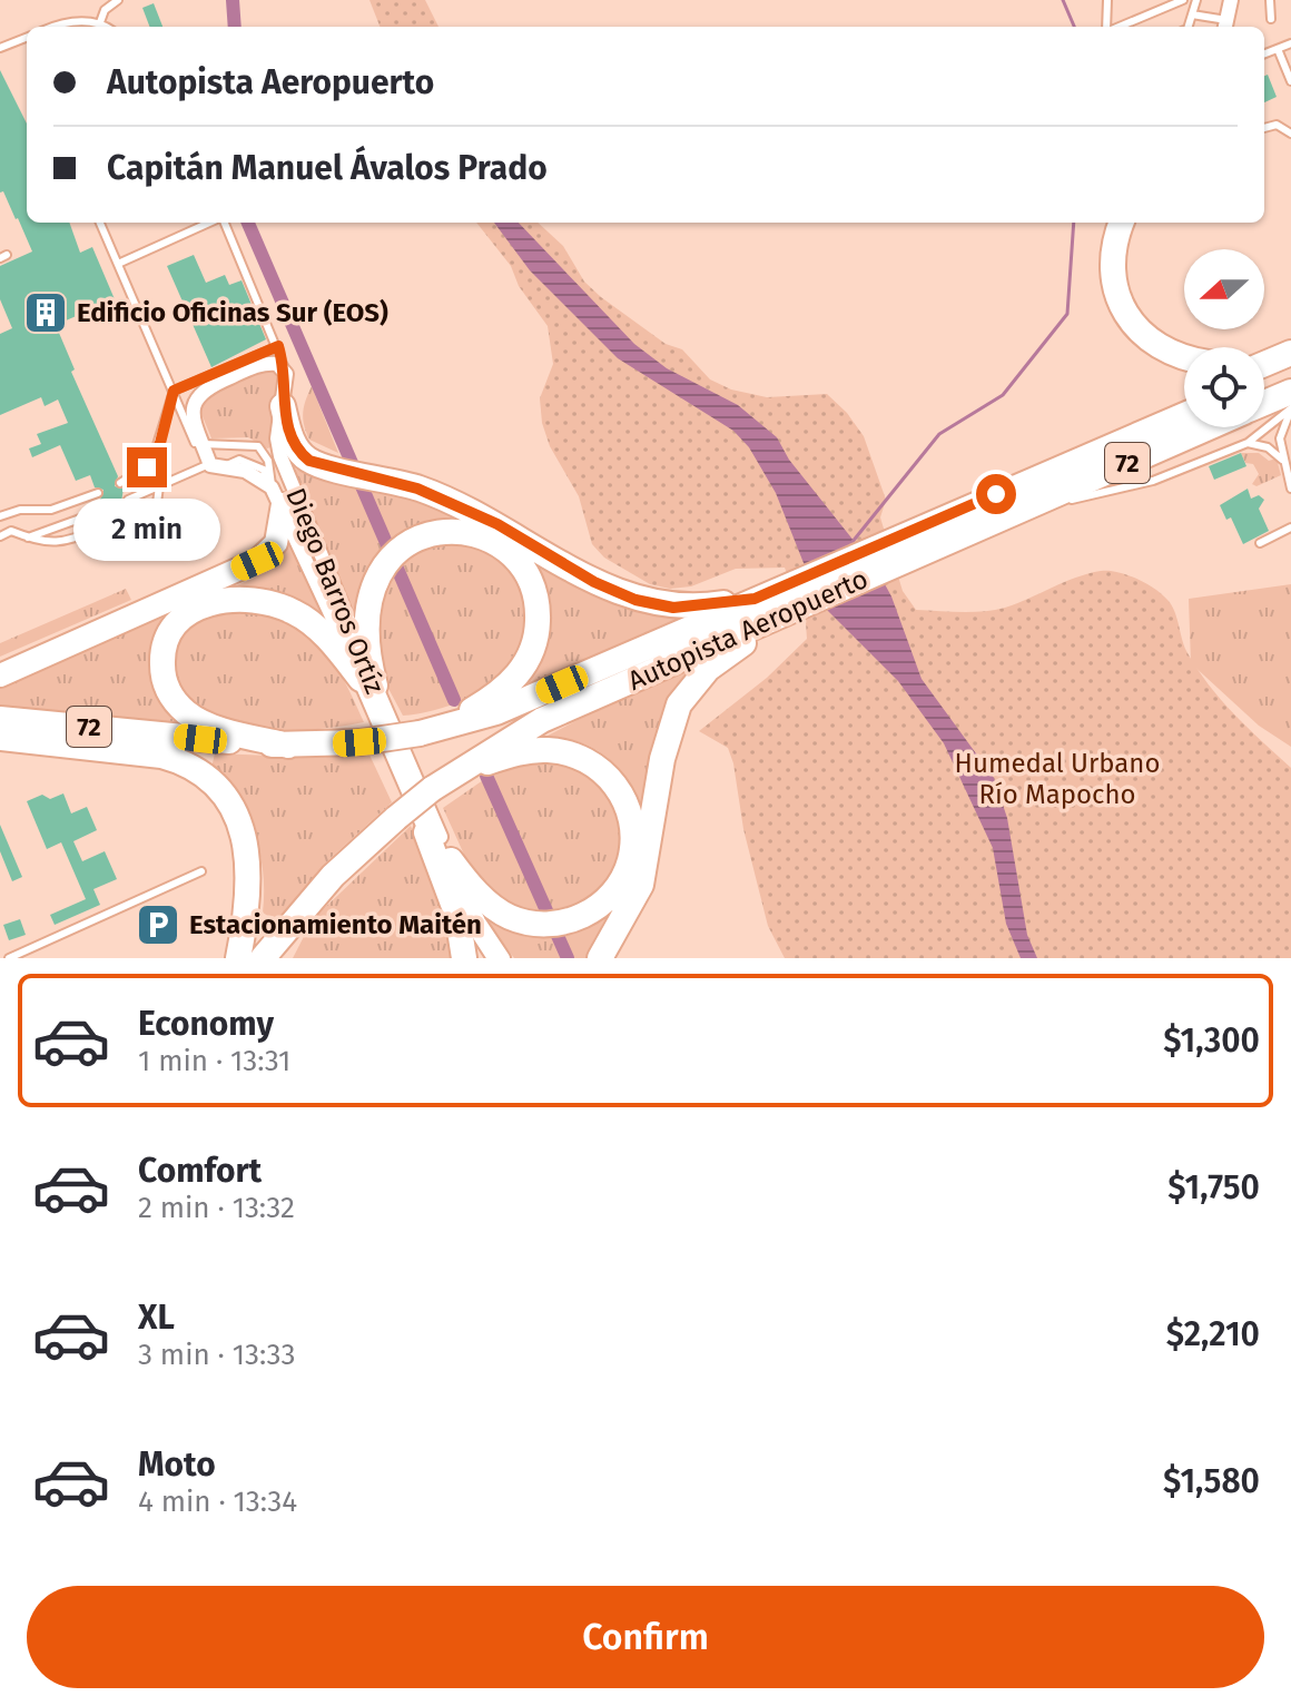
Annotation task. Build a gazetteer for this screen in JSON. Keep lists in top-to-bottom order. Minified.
{"streets":{"highway":["72","Autopista Aeropuerto"],"street":["Diego Barros Ortíz"]},"parks":["Humedal Urbano Río Mapocho"],"places":{"building":["Edificio Oficinas Sur (EOS)"],"parking":["Estacionamiento Maitén"]},"north":"left","page":{"banner":["Autopista Aeropuerto","Capitán Manuel Ávalos Prado"],"bubble":"2 min","list":[{"name":"Economy","note":"1 min · 13:31","value":"$1,300"},{"name":"Comfort","note":"2 min · 13:32","value":"$1,750"},{"name":"XL","note":"3 min · 13:33","value":"$2,210"},{"name":"Moto","note":"4 min · 13:34","value":"$1,580"}],"buttons":"Confirm"}}
